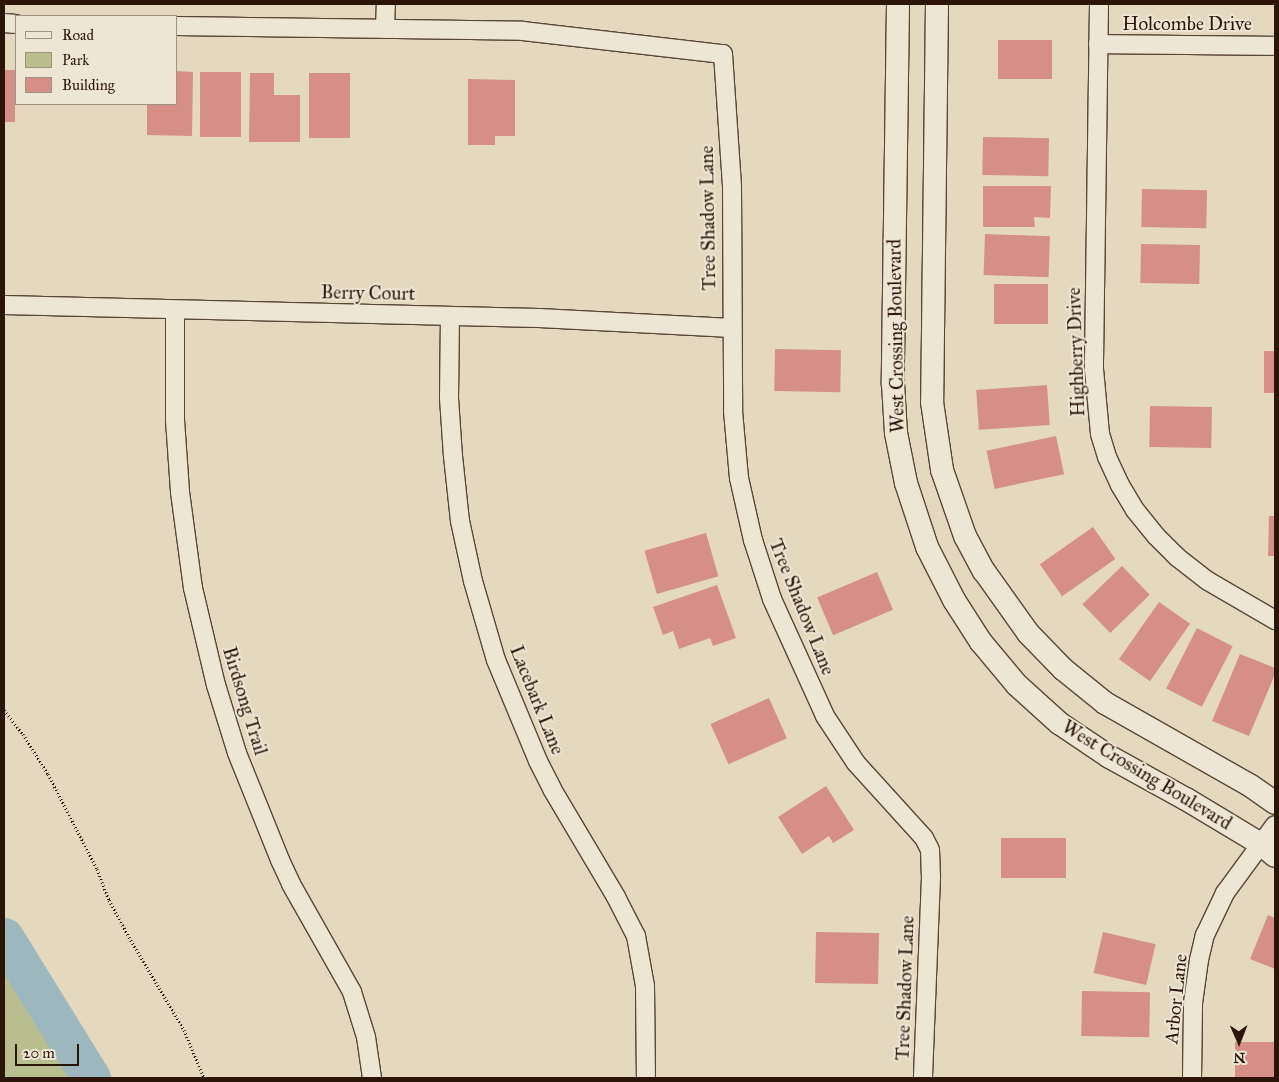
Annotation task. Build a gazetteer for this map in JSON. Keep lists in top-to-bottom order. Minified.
{"streets":{"street":["Holcombe Drive","Tree Shadow Lane","Berry Court","West Crossing Boulevard","Highberry Drive","Lacebark Lane","Birdsong Trail","Arbor Lane"]},"crossings":[["Holcombe Drive","Highberry Drive"],["Tree Shadow Lane","Berry Court"],["Berry Court","Lacebark Lane"],["Berry Court","Birdsong Trail"],["West Crossing Boulevard","Arbor Lane"]],"legend":["Road","Park","Building"],"scale_bar":"20 m","north":"bottom"}
